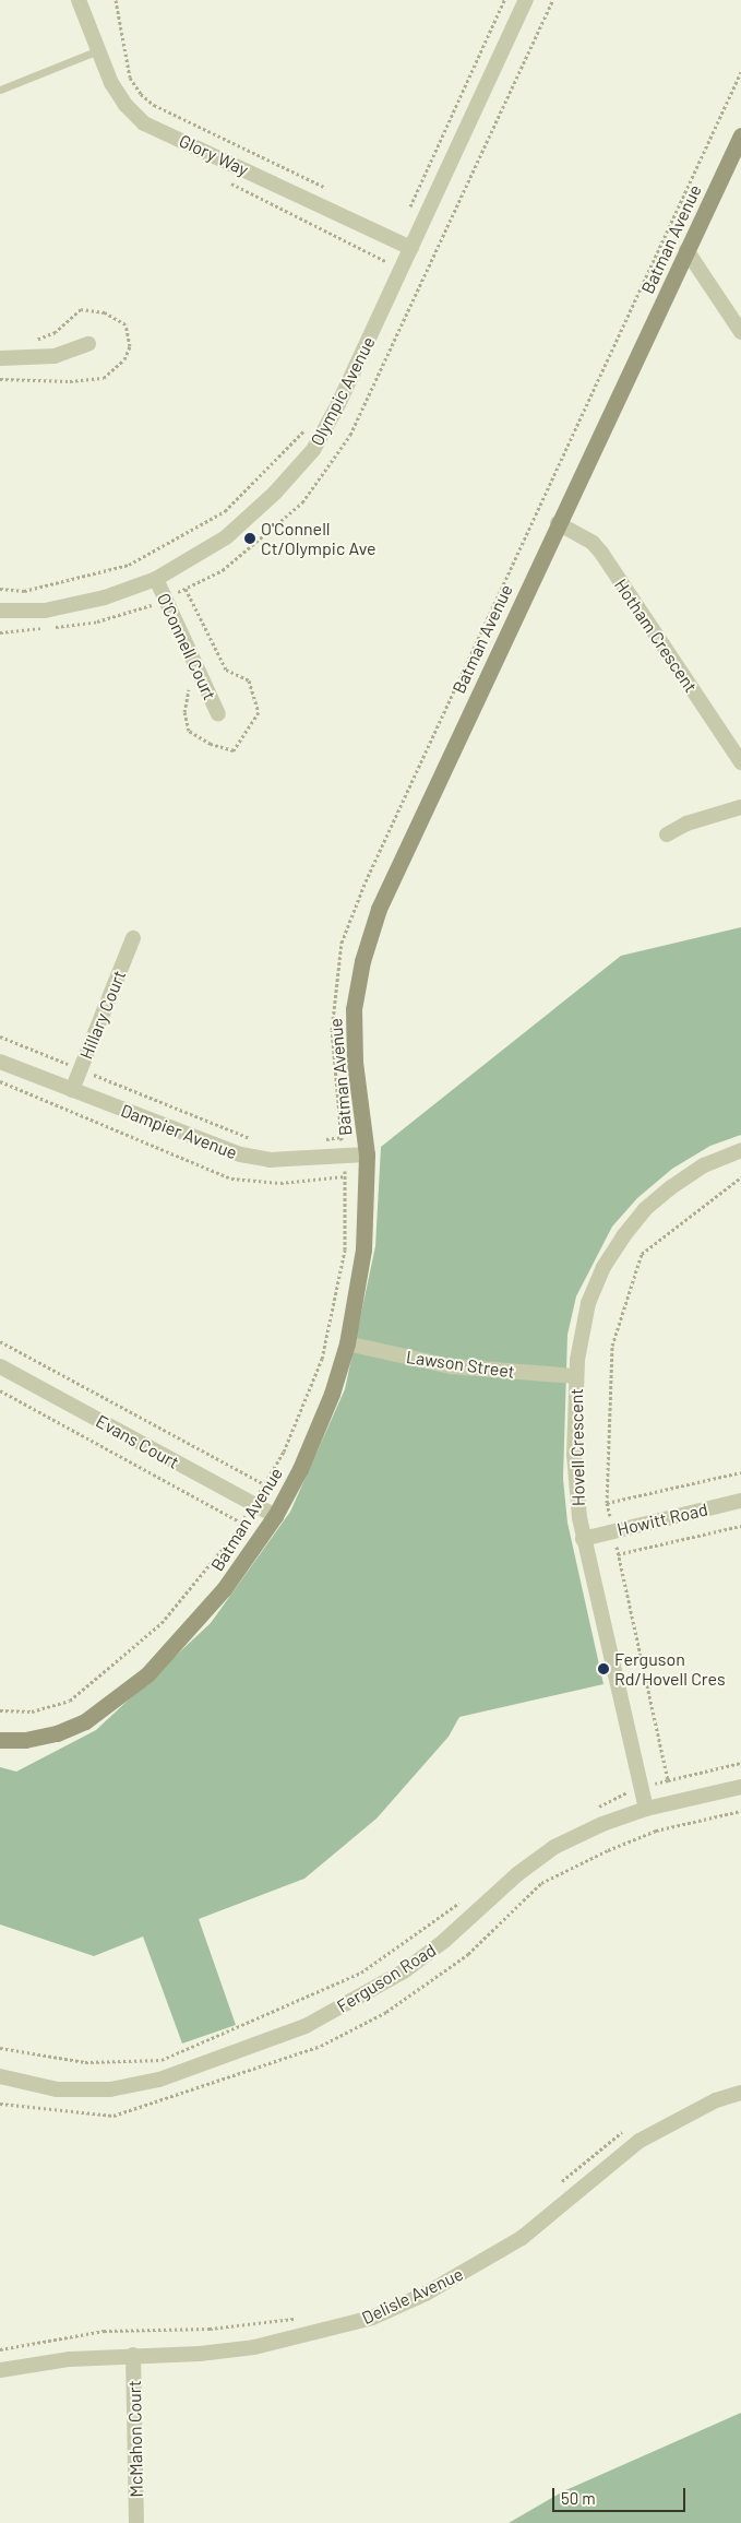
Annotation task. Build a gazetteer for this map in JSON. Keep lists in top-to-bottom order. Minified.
{"streets":{"street":["Glory Way","Batman Avenue","Olympic Avenue","Hotham Crescent","O'Connell Court","Hillary Court","Dampier Avenue","Lawson Street","Evans Court","Hovell Crescent","Howitt Road","Ferguson Road","Delisle Avenue","McMahon Court"]},"crossings":[["Glory Way","Olympic Avenue"],["Batman Avenue","Hotham Crescent"],["Batman Avenue","Dampier Avenue"],["Batman Avenue","Lawson Street"],["Batman Avenue","Evans Court"],["Olympic Avenue","O'Connell Court"],["Hillary Court","Dampier Avenue"],["Lawson Street","Hovell Crescent"],["Hovell Crescent","Howitt Road"],["Hovell Crescent","Ferguson Road"],["Delisle Avenue","McMahon Court"]],"places":["O'Connell Ct/Olympic Ave","Ferguson Rd/Hovell Cres"],"scale_bar":"50 m"}
